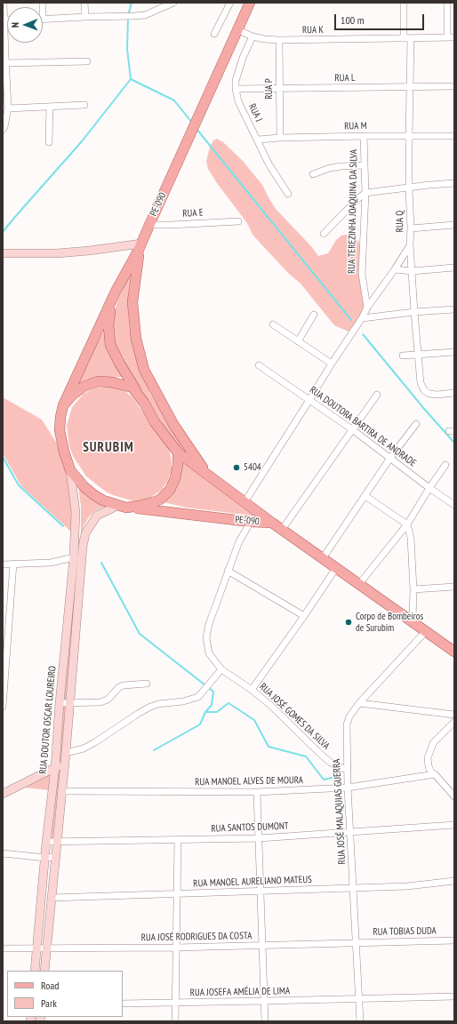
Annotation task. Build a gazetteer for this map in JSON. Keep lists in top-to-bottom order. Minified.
{"streets":{"main road":["PE-090","RUA DOUTOR OSCAR LOUREIRO"],"street":["RUA K","RUA L","RUA P","RUA J","RUA M","RUA TEREZINHA JOAQUINA DA SILVA","RUA E","RUA Q","RUA DOUTORA BARTIRA DE ANDRADE","RUA JOSÉ GOMES DA SILVA","RUA MANOEL ALVES DE MOURA","RUA JOSÉ MALAQUIAS GUERRA","RUA SANTOS DUMONT","RUA MANOEL AURELIANO MATEUS","RUA TOBIAS DUDA","RUA JOSÉ RODRIGUES DA COSTA","RUA JOSEFA AMÉLIA DE LIMA"]},"crossings":[["RUA K","RUA P"],["RUA K","RUA J"],["RUA K","PE-090"],["RUA K","RUA Q"],["RUA L","RUA P"],["RUA L","RUA J"],["RUA L","RUA Q"],["RUA P","RUA M"],["RUA J","RUA M"],["RUA M","RUA TEREZINHA JOAQUINA DA SILVA"],["RUA M","RUA Q"],["PE-090","RUA E"],["PE-090","RUA JOSÉ GOMES DA SILVA"],["PE-090","RUA DOUTOR OSCAR LOUREIRO"],["PE-090","RUA JOSÉ MALAQUIAS GUERRA"],["RUA JOSÉ GOMES DA SILVA","RUA JOSÉ MALAQUIAS GUERRA"],["RUA DOUTOR OSCAR LOUREIRO","RUA MANOEL ALVES DE MOURA"],["RUA DOUTOR OSCAR LOUREIRO","RUA SANTOS DUMONT"],["RUA DOUTOR OSCAR LOUREIRO","RUA MANOEL AURELIANO MATEUS"],["RUA DOUTOR OSCAR LOUREIRO","RUA JOSÉ RODRIGUES DA COSTA"],["RUA MANOEL ALVES DE MOURA","RUA JOSÉ MALAQUIAS GUERRA"],["RUA JOSÉ MALAQUIAS GUERRA","RUA SANTOS DUMONT"],["RUA JOSÉ MALAQUIAS GUERRA","RUA MANOEL AURELIANO MATEUS"],["RUA JOSÉ MALAQUIAS GUERRA","RUA TOBIAS DUDA"],["RUA JOSÉ MALAQUIAS GUERRA","RUA JOSÉ RODRIGUES DA COSTA"],["RUA JOSÉ MALAQUIAS GUERRA","RUA JOSEFA AMÉLIA DE LIMA"],["RUA TOBIAS DUDA","RUA JOSÉ RODRIGUES DA COSTA"]],"districts":["SURUBIM"],"places":["5404","Corpo de Bombeiros de Surubim"],"legend":["Road","Park"],"scale_bar":"100 m","north":"left"}
